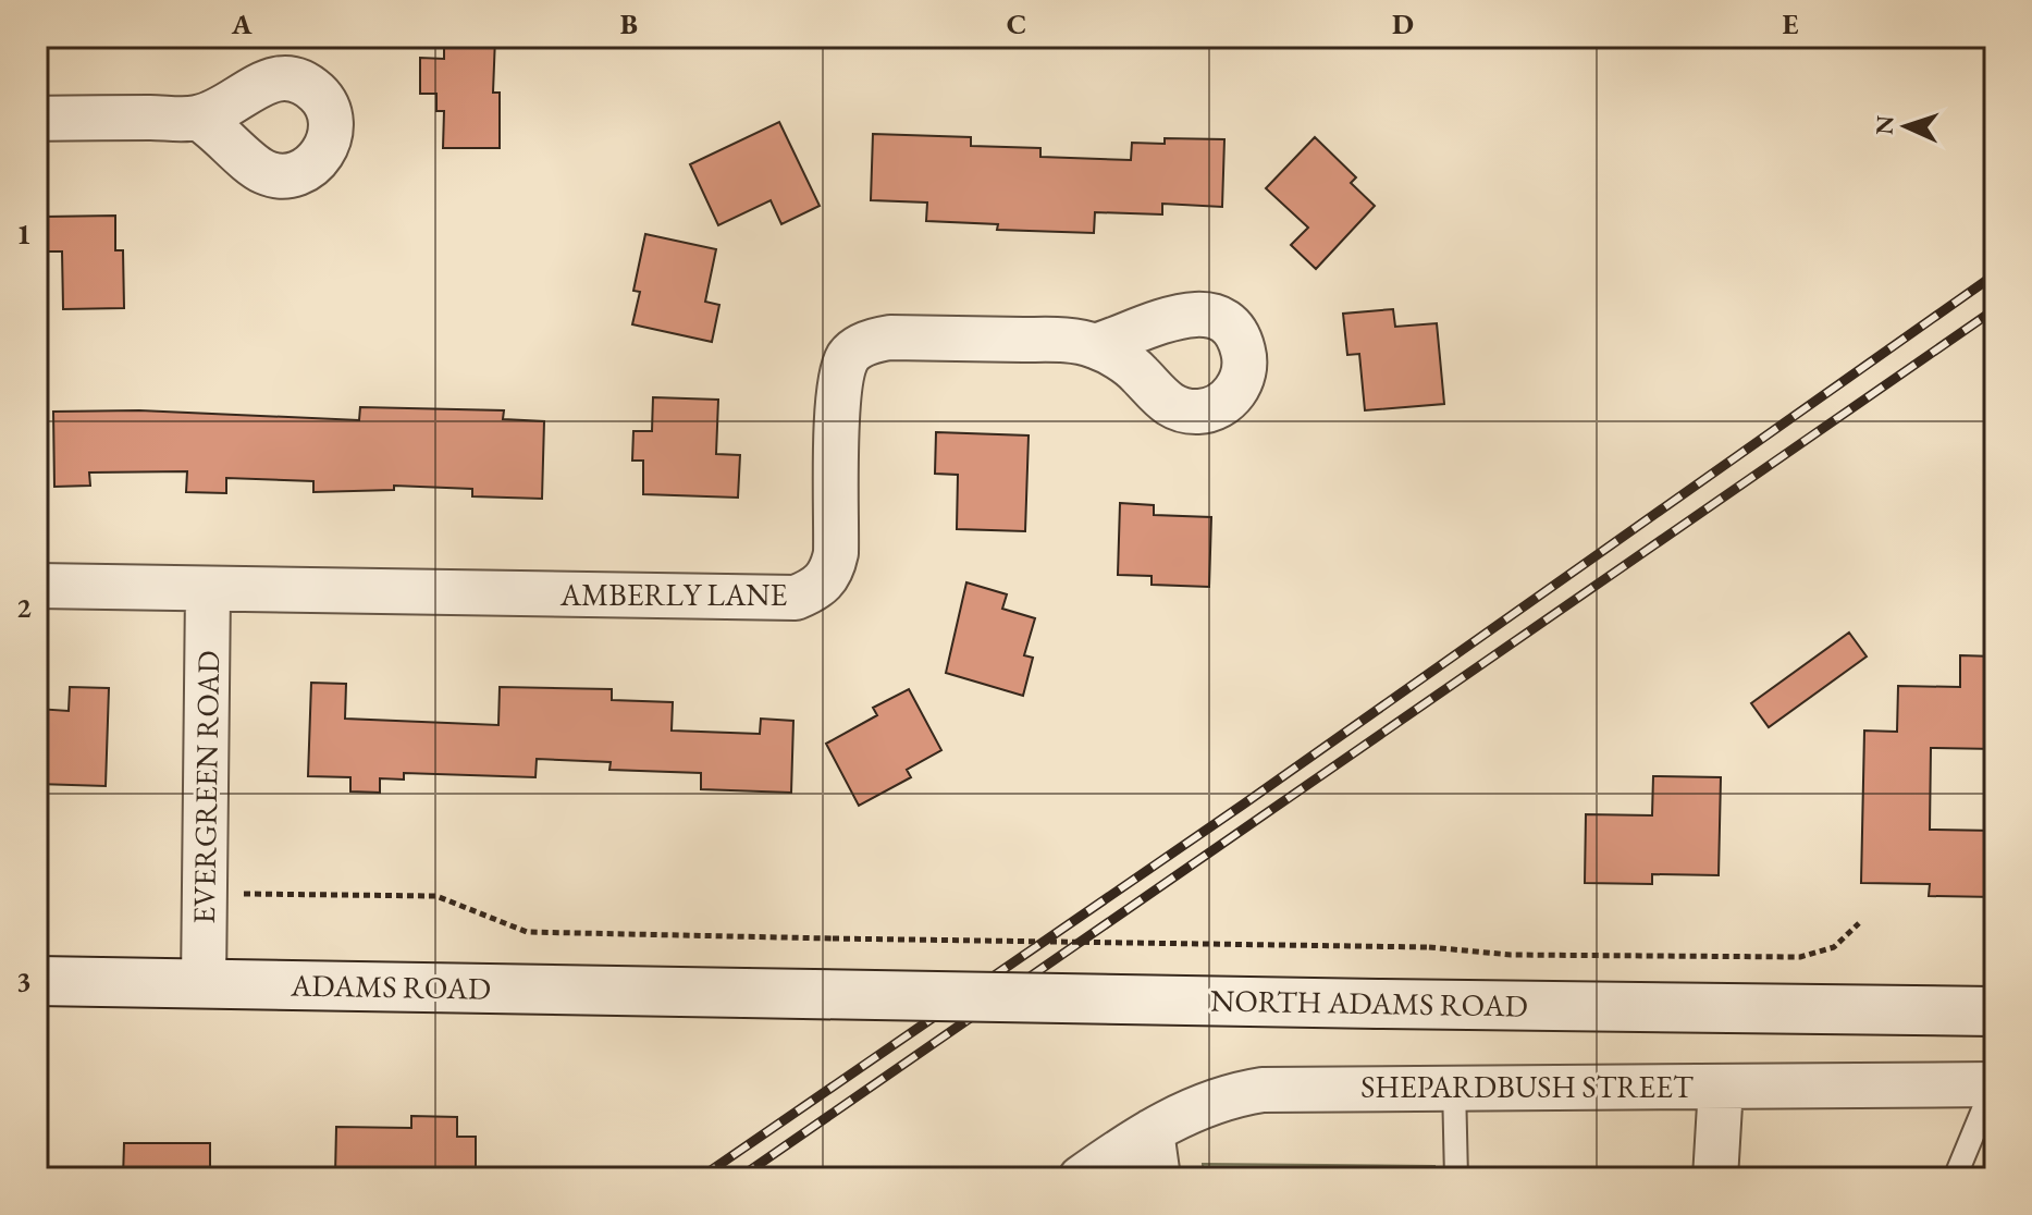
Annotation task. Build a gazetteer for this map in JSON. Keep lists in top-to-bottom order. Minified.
{"streets":{"main road":["ADAMS ROAD","NORTH ADAMS ROAD"],"street":["AMBERLY LANE","EVERGREEN ROAD","SHEPARDBUSH STREET"]},"crossings":[["AMBERLY LANE","EVERGREEN ROAD"],["EVERGREEN ROAD","ADAMS ROAD"],["ADAMS ROAD","NORTH ADAMS ROAD"]],"north":"left","grid":{"columns":["A","B","C","D","E"],"rows":["1","2","3"]}}
